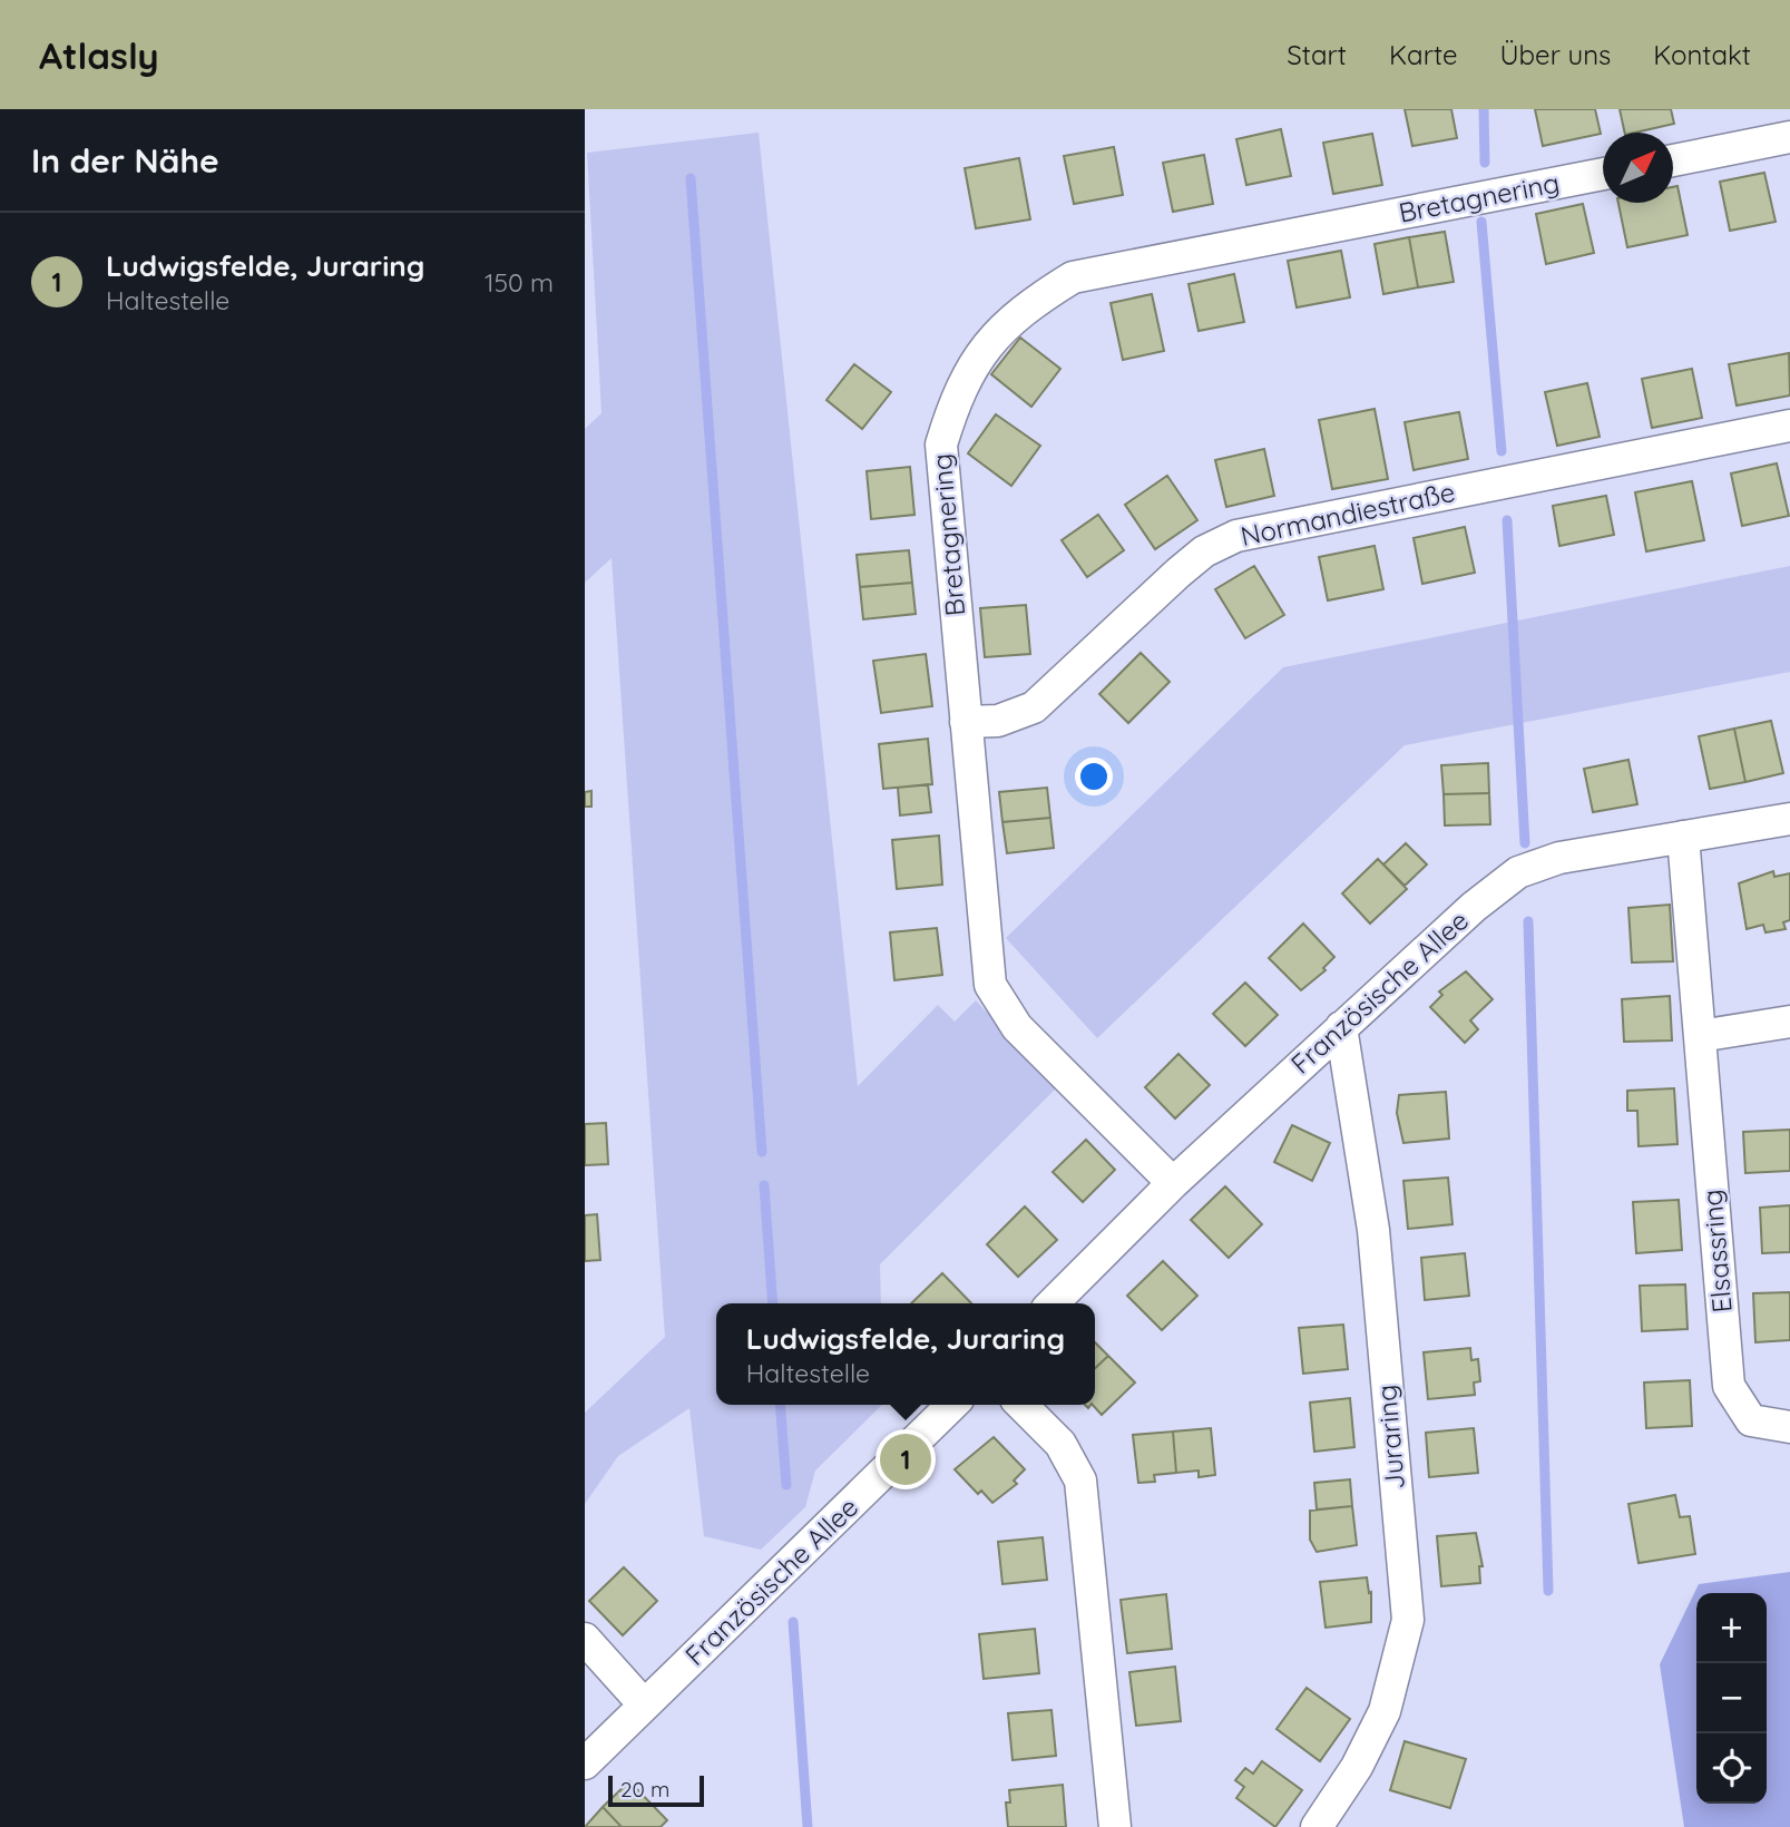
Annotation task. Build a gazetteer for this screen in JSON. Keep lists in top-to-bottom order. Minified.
{"streets":{"street":["Bretagnering","Normandiestraße","Französische Allee","Elsassring","Juraring"]},"crossings":[["Bretagnering","Normandiestraße"],["Bretagnering","Französische Allee"],["Französische Allee","Elsassring"],["Französische Allee","Juraring"]],"scale_bar":"20 m","north":"top right","page":{"header":"Atlasly","nav":["Start","Karte","Über uns","Kontakt"],"heading":"In der Nähe","list":[{"mark":"1","name":"Ludwigsfelde, Juraring","note":"Haltestelle","value":"150 m"}],"popup":["Ludwigsfelde, Juraring","Haltestelle"],"pins":"1","map_buttons":["+","−"],"scale":"20 m"}}
